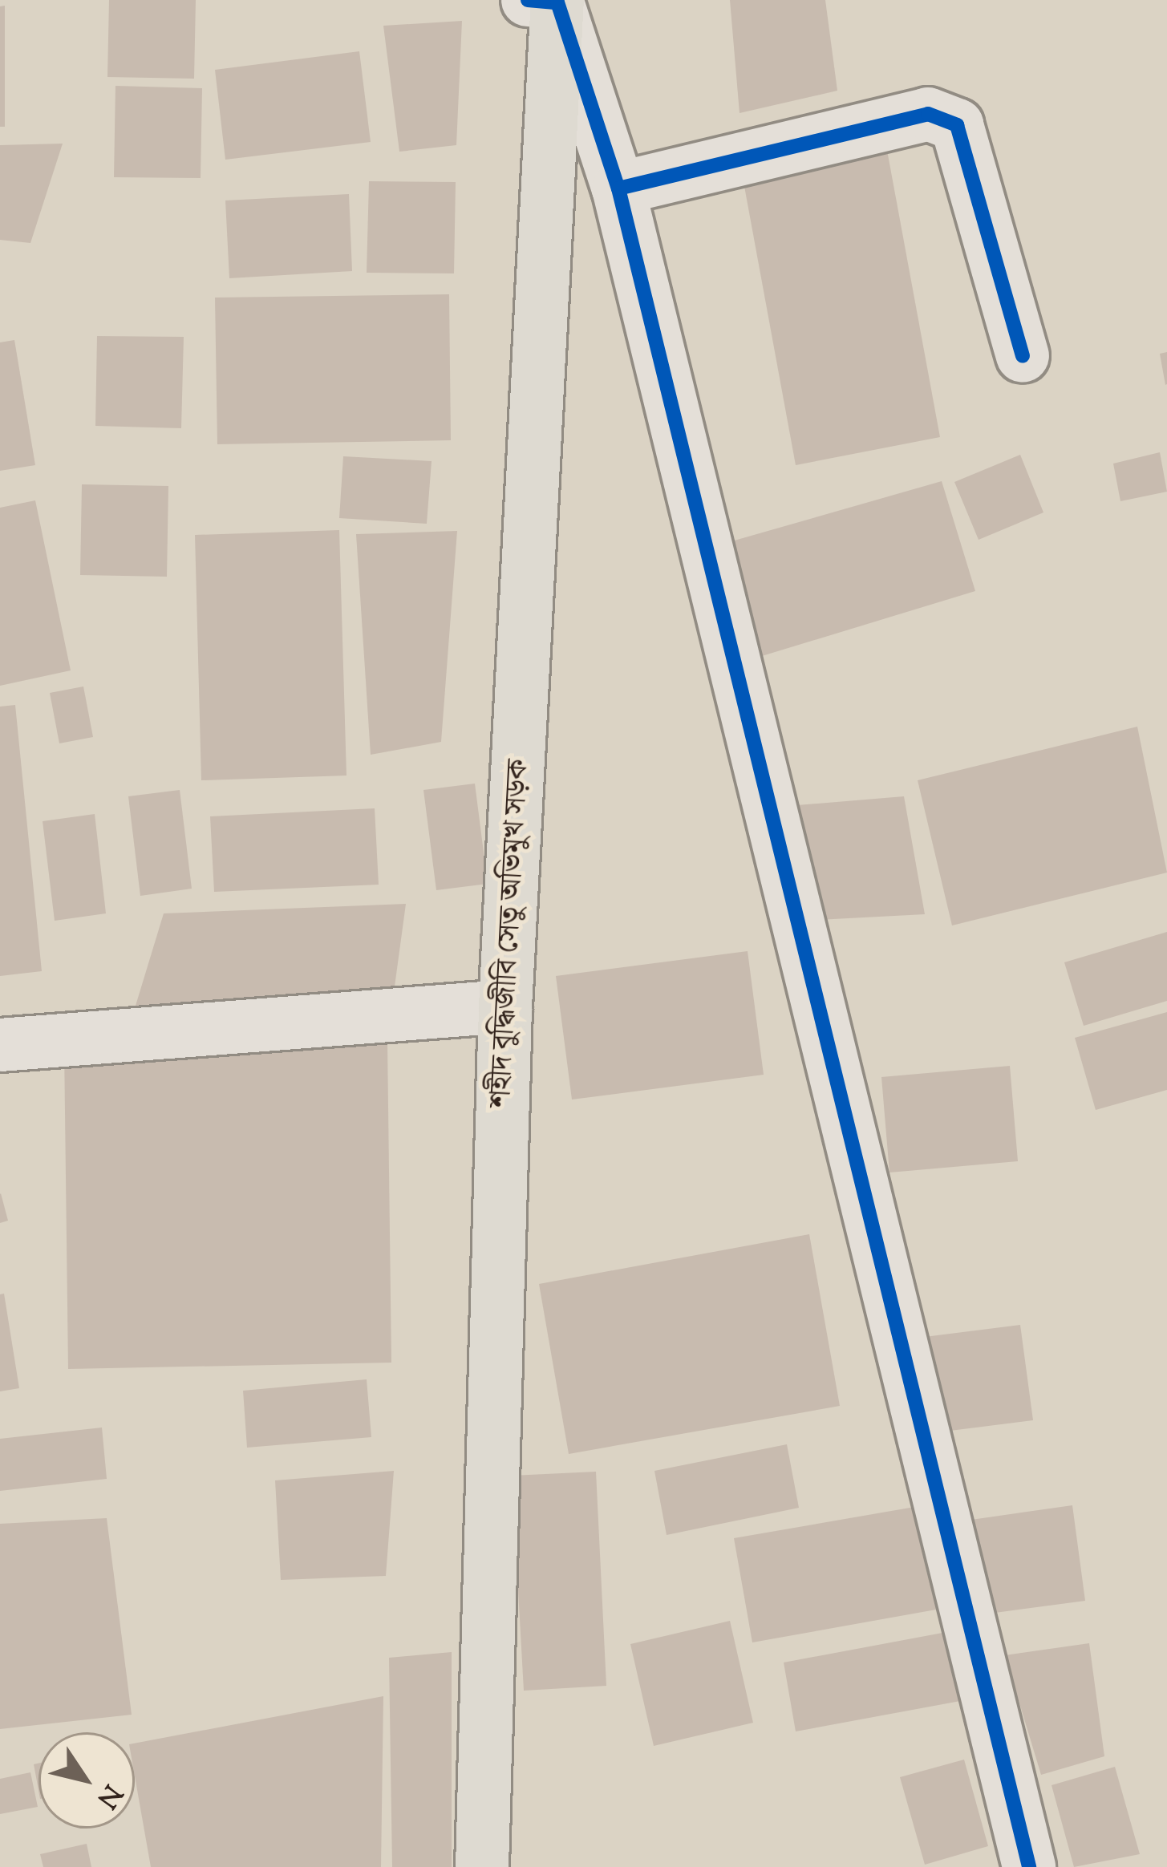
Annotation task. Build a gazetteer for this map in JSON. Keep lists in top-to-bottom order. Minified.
{"streets":{"main road":["শহীদ বুদ্ধিজীবি সেতু অভিমুখ সড়ক"]},"north":"bottom right"}
